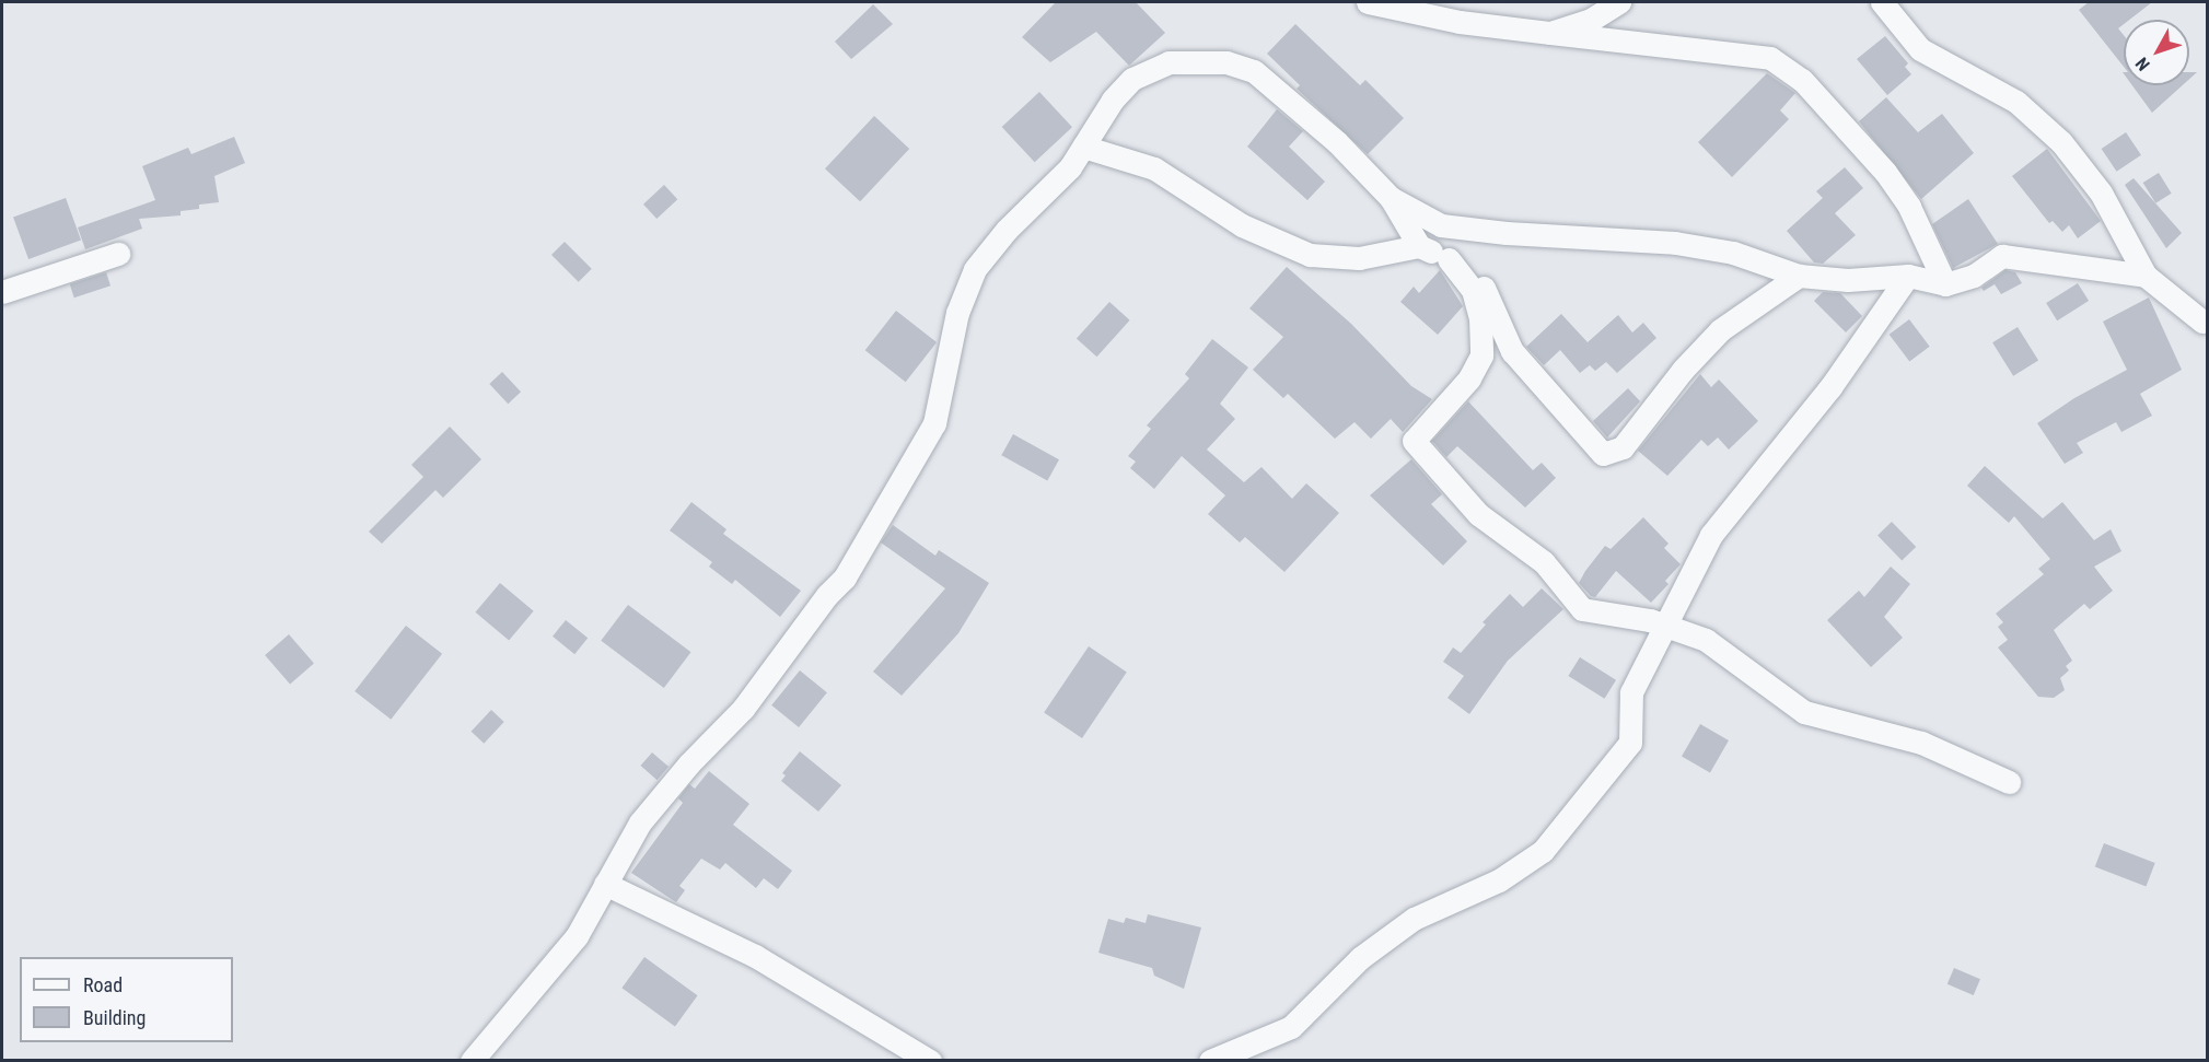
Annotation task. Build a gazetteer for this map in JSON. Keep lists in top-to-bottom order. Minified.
{"legend":["Road","Building"],"north":"bottom left"}
